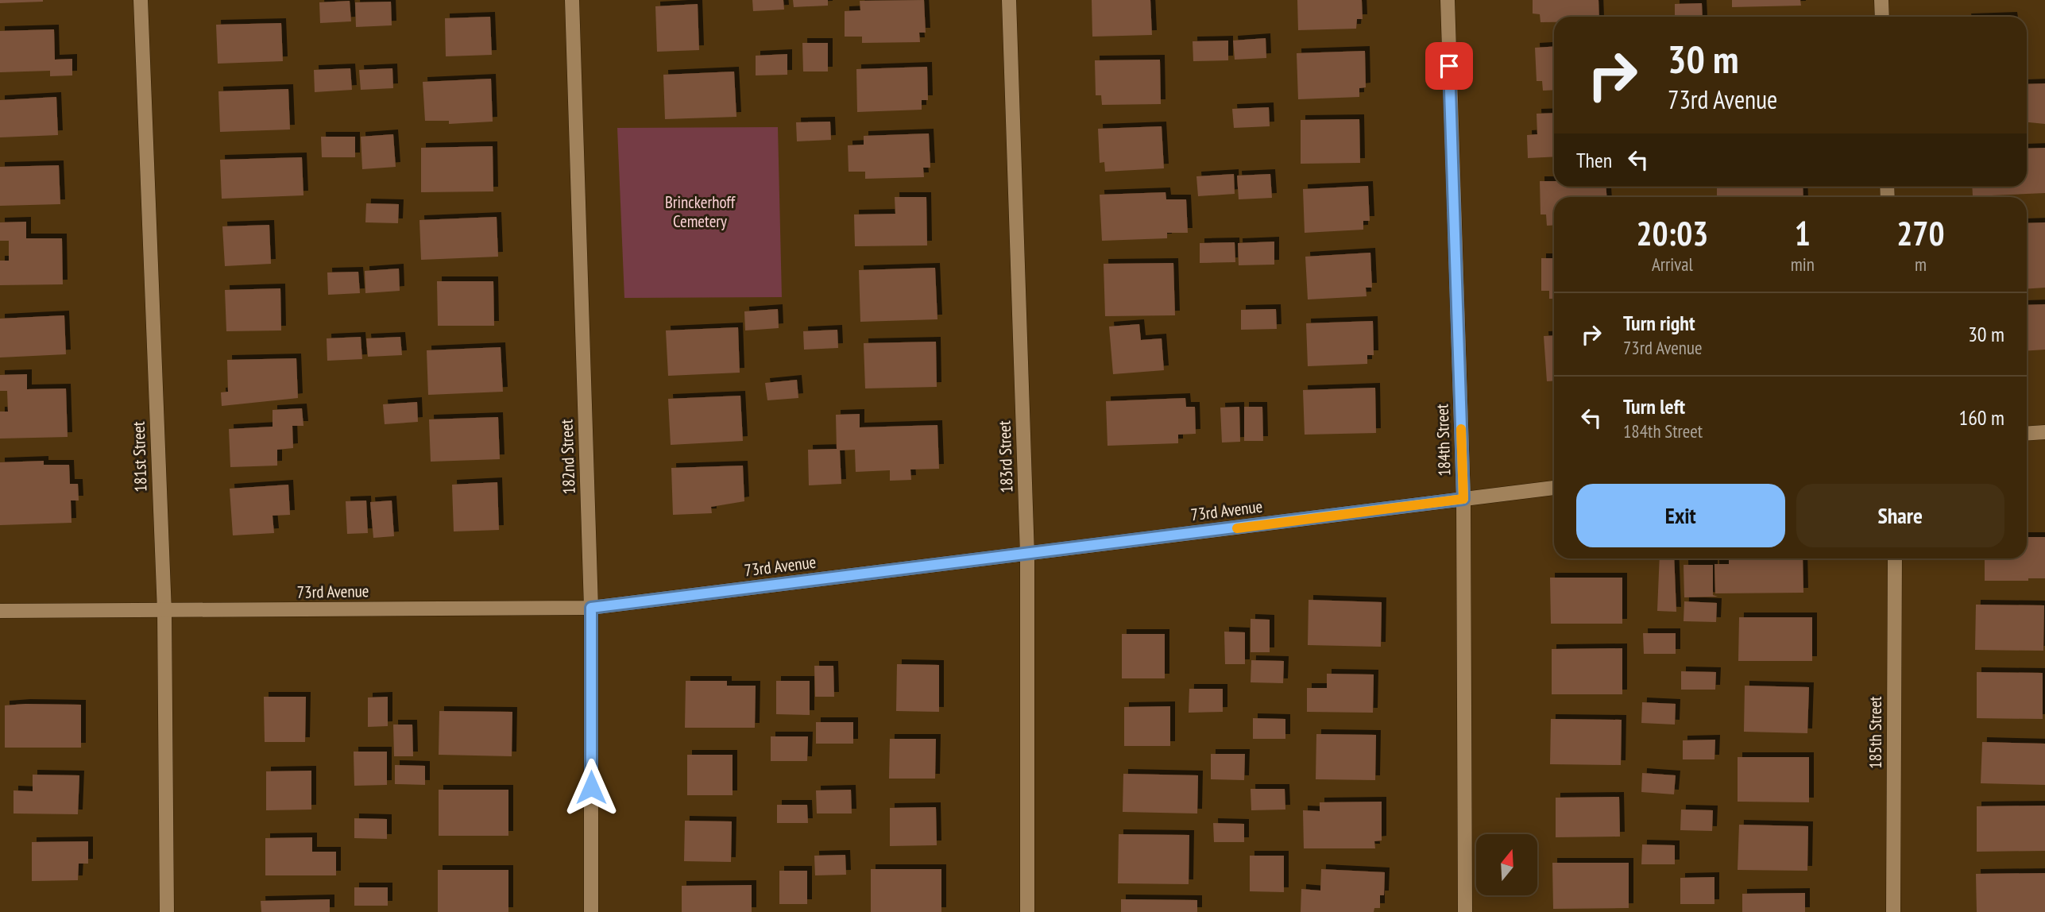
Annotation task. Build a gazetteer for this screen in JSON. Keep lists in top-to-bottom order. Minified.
{"streets":{"street":["184th Street","181st Street","182nd Street","183rd Street","73rd Avenue","185th Street"]},"crossings":[["184th Street","73rd Avenue"],["181st Street","73rd Avenue"],["182nd Street","73rd Avenue"],["183rd Street","73rd Avenue"]],"parks":["Brinckerhoff Cemetery"],"north":"top","page":{"turn":["30 m","73rd Avenue"],"then":"Then","eta":["20:03","Arrival","1","min","270","m"],"list":[{"name":"Turn right","note":"73rd Avenue","value":"30 m"},{"name":"Turn left","note":"184th Street","value":"160 m"}],"buttons":["Exit","Share"]}}
